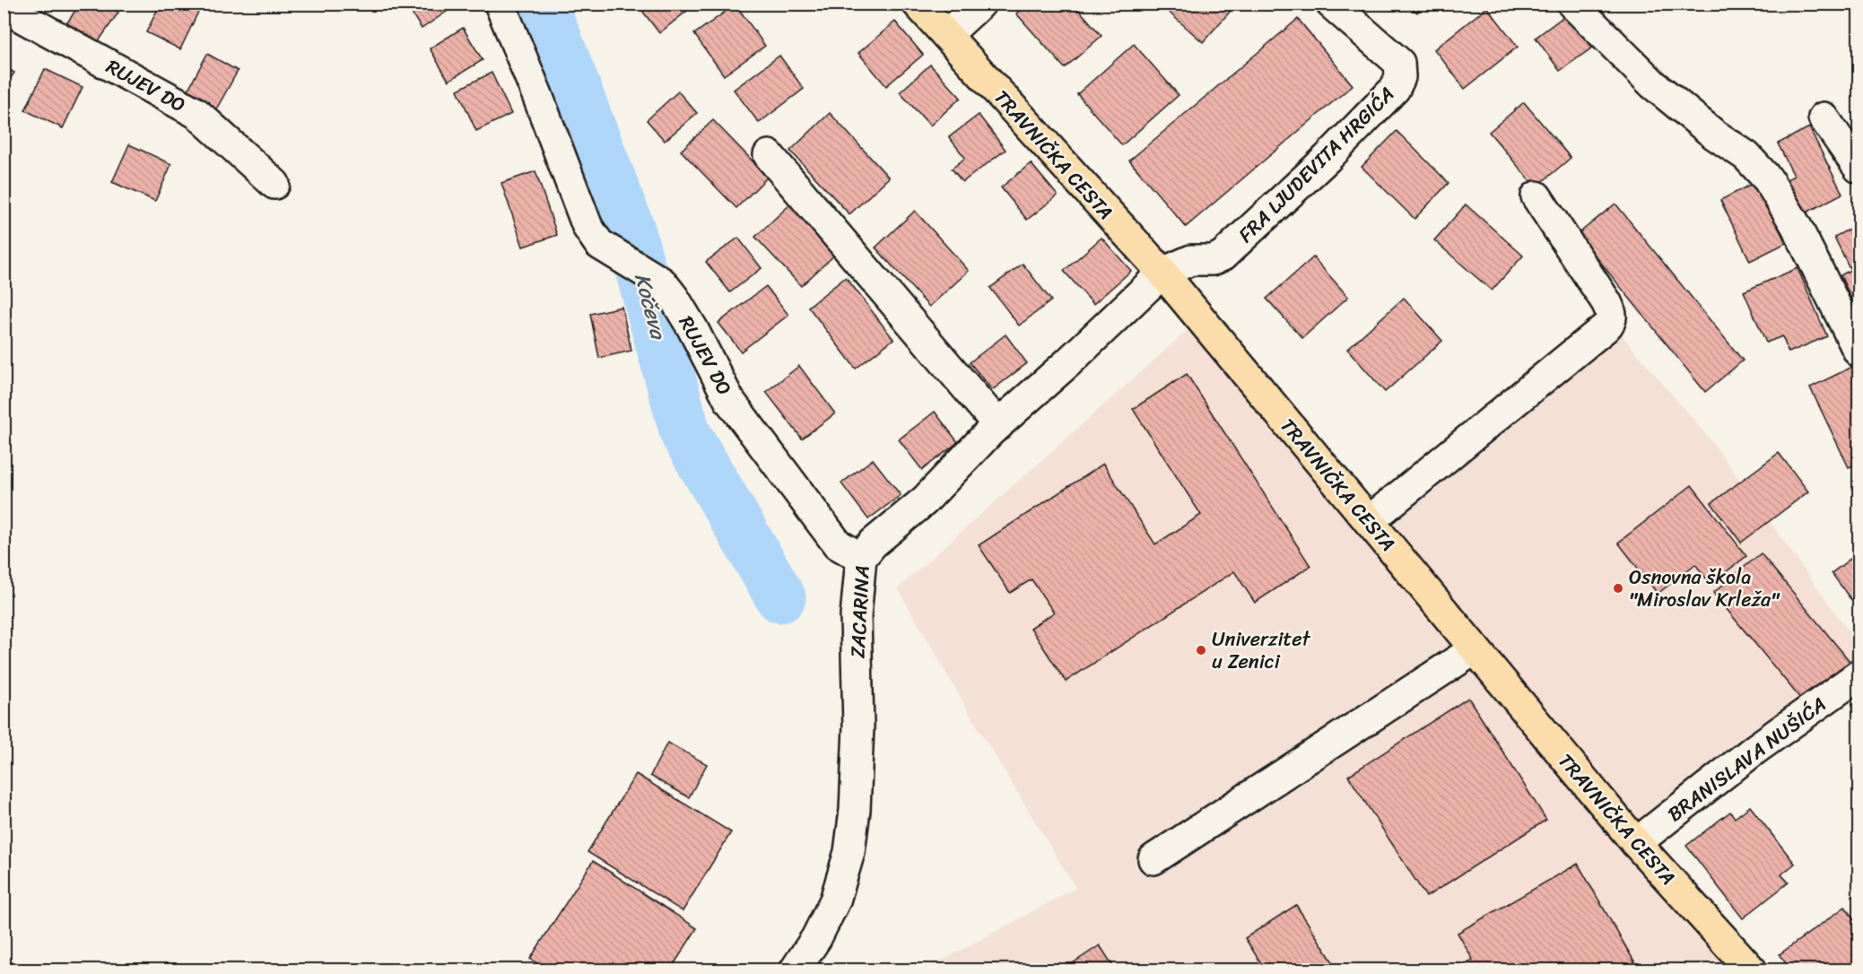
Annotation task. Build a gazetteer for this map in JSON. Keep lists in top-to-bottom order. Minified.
{"streets":{"main road":["TRAVNIČKA CESTA"],"street":["RUJEV DO","FRA LJUDEVITA HRGIĆA","ZACARINA","BRANISLAVA NUŠIĆA"]},"crossings":[["RUJEV DO","ZACARINA"],["TRAVNIČKA CESTA","FRA LJUDEVITA HRGIĆA"],["TRAVNIČKA CESTA","ZACARINA"],["TRAVNIČKA CESTA","BRANISLAVA NUŠIĆA"],["FRA LJUDEVITA HRGIĆA","ZACARINA"]],"water":["Kočeva"],"places":["Osnovna škola \"Miroslav Krleža\"","Univerzitet u Zenici"]}
